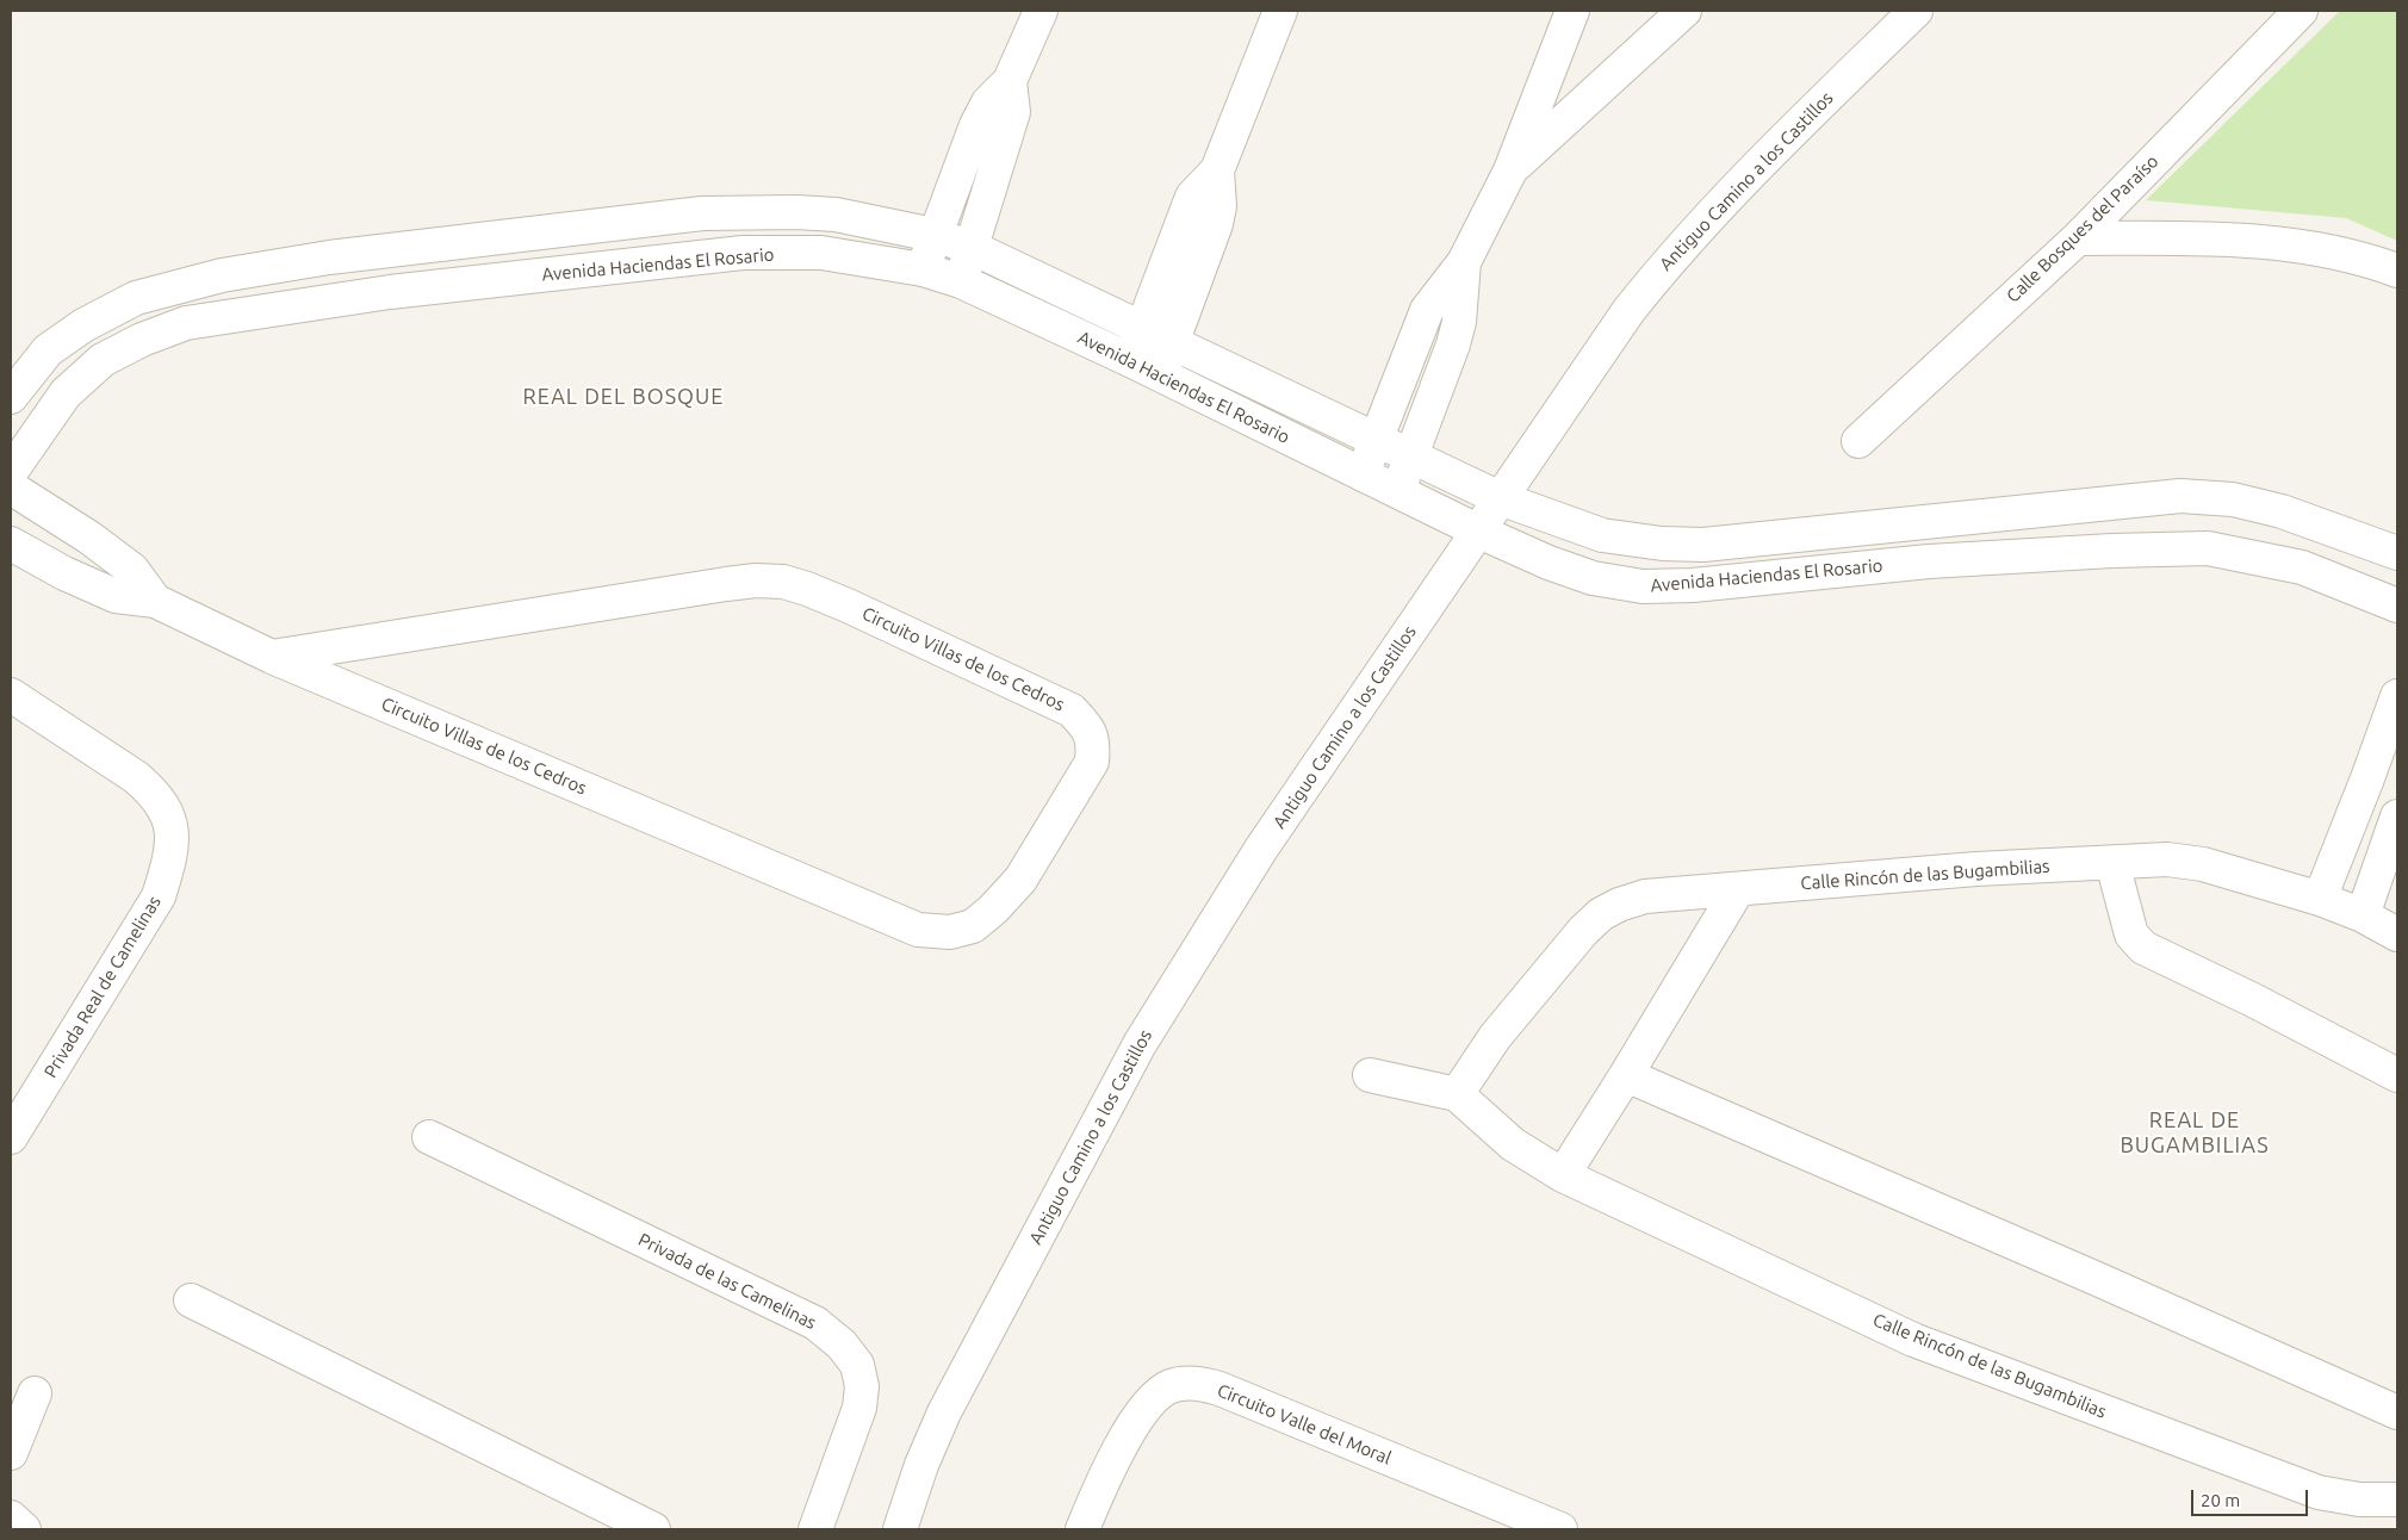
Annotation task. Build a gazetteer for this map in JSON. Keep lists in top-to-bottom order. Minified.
{"streets":{"street":["Antiguo Camino a los Castillos","Calle Bosques del Paraíso","Avenida Haciendas El Rosario","Circuito Villas de los Cedros","Calle Rincón de las Bugambilias","Privada Real de Camelinas","Privada de las Camelinas","Circuito Valle del Moral"]},"crossings":[["Antiguo Camino a los Castillos","Avenida Haciendas El Rosario"]],"districts":["REAL DEL BOSQUE","REAL DE BUGAMBILIAS"],"scale_bar":"20 m"}
